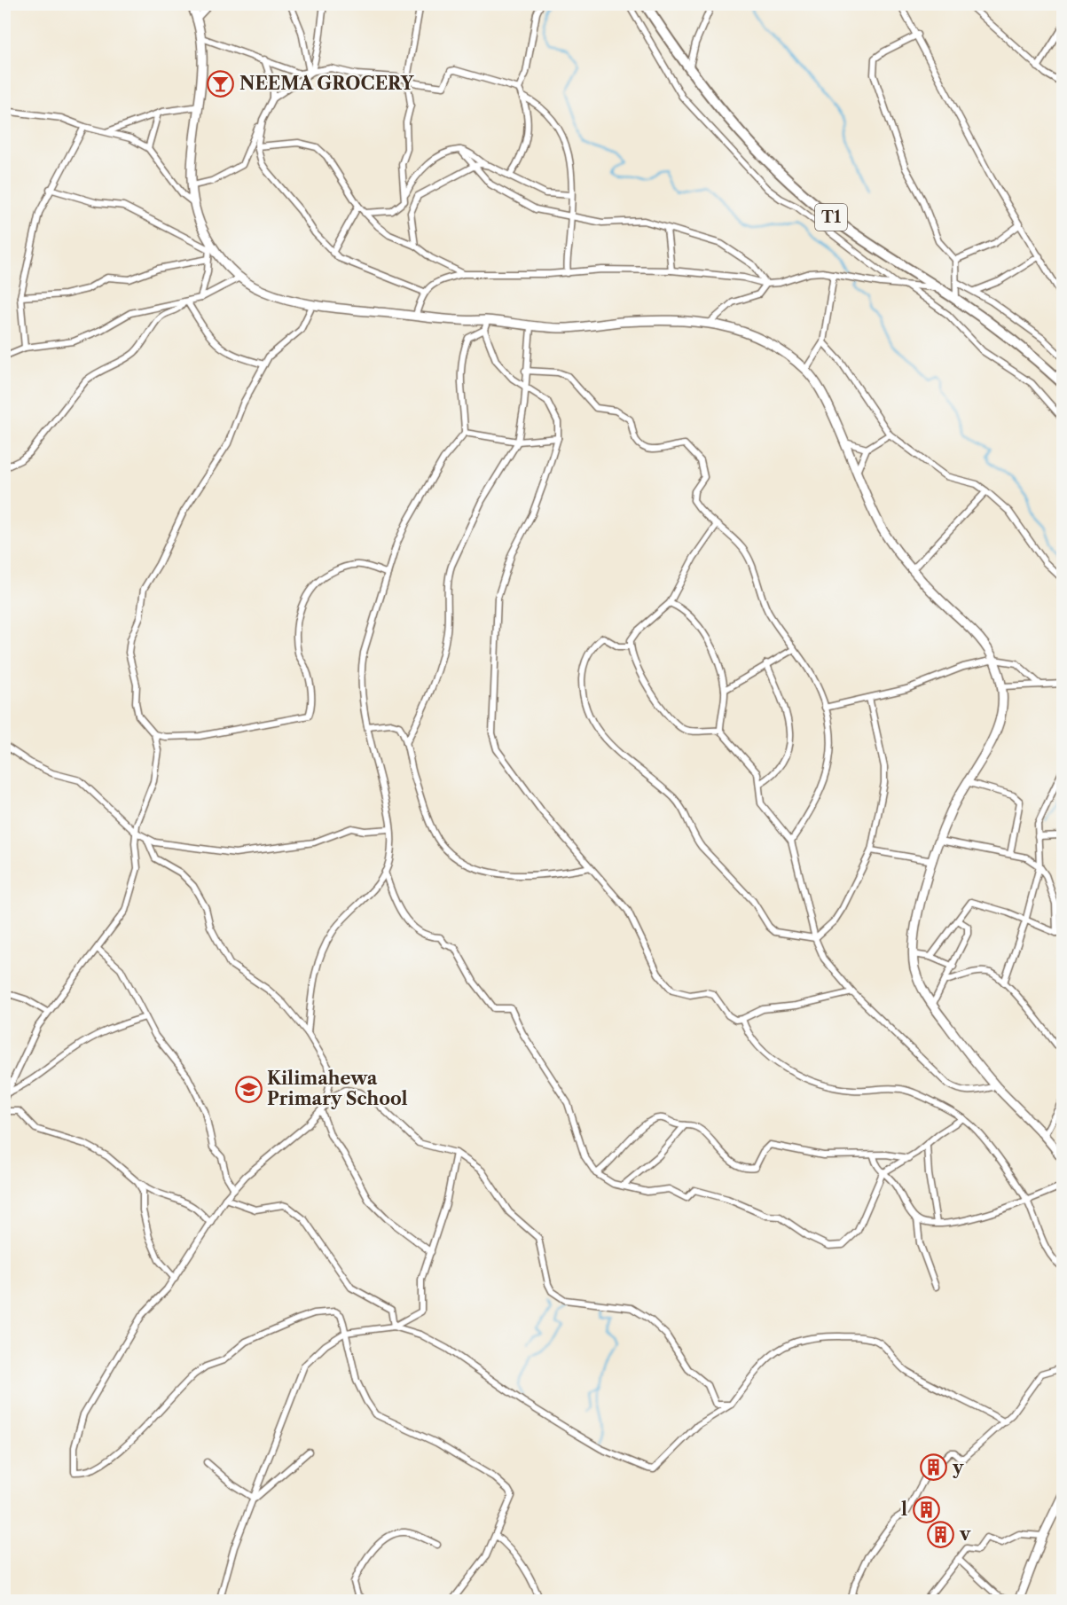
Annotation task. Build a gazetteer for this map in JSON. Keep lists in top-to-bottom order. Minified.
{"streets":{"highway":["T1"]},"places":{"bar":["NEEMA GROCERY"],"school or university":["Kilimahewa Primary School"],"building":["y","l","v"]}}
